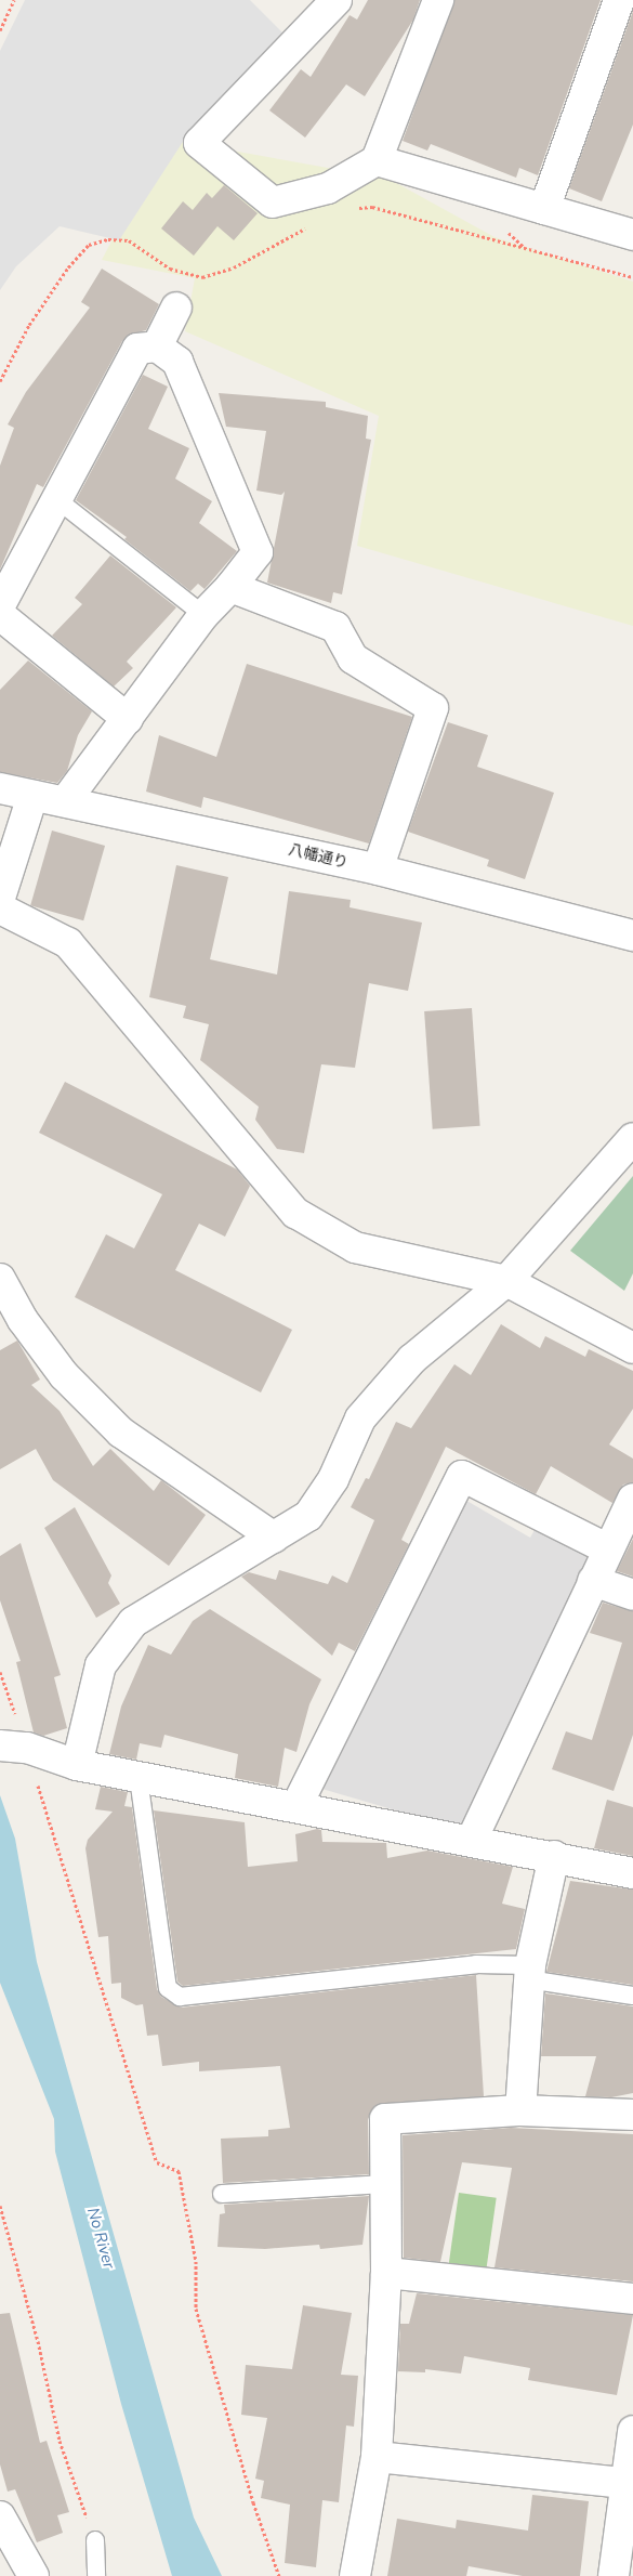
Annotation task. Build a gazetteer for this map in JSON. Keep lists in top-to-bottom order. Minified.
{"streets":{"street":["八幡通り"]},"water":["No River"]}
